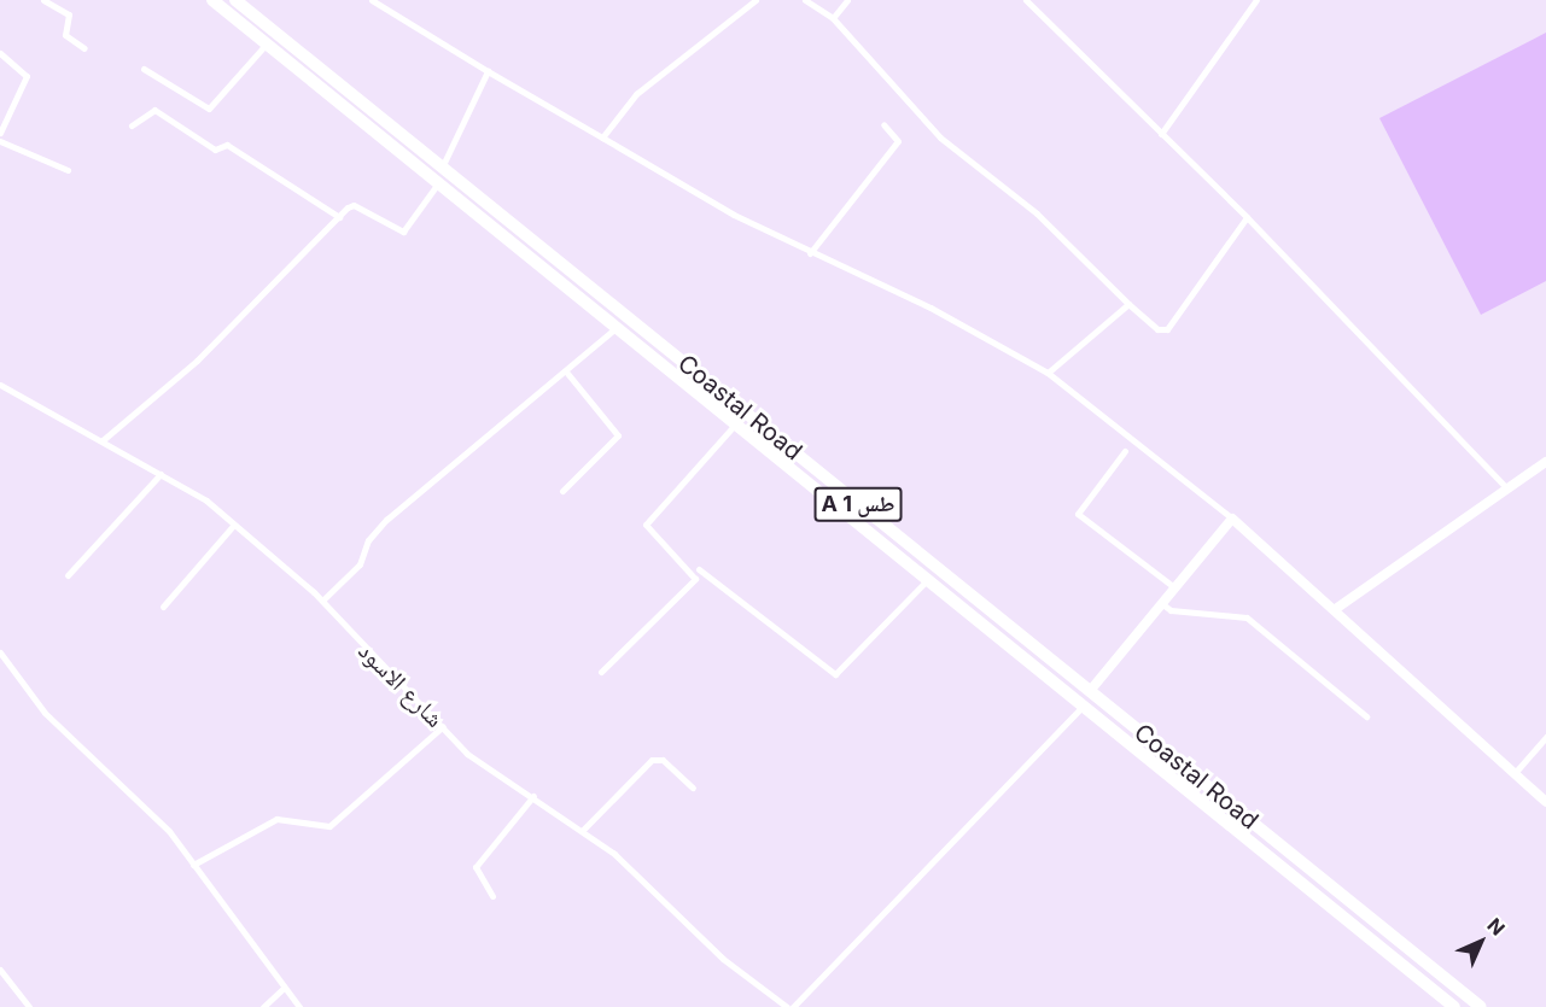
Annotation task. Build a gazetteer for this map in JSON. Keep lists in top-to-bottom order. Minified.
{"streets":{"highway":["Coastal Road","A 1 طس"],"street":["شارع الاسود"]},"north":"top right"}
